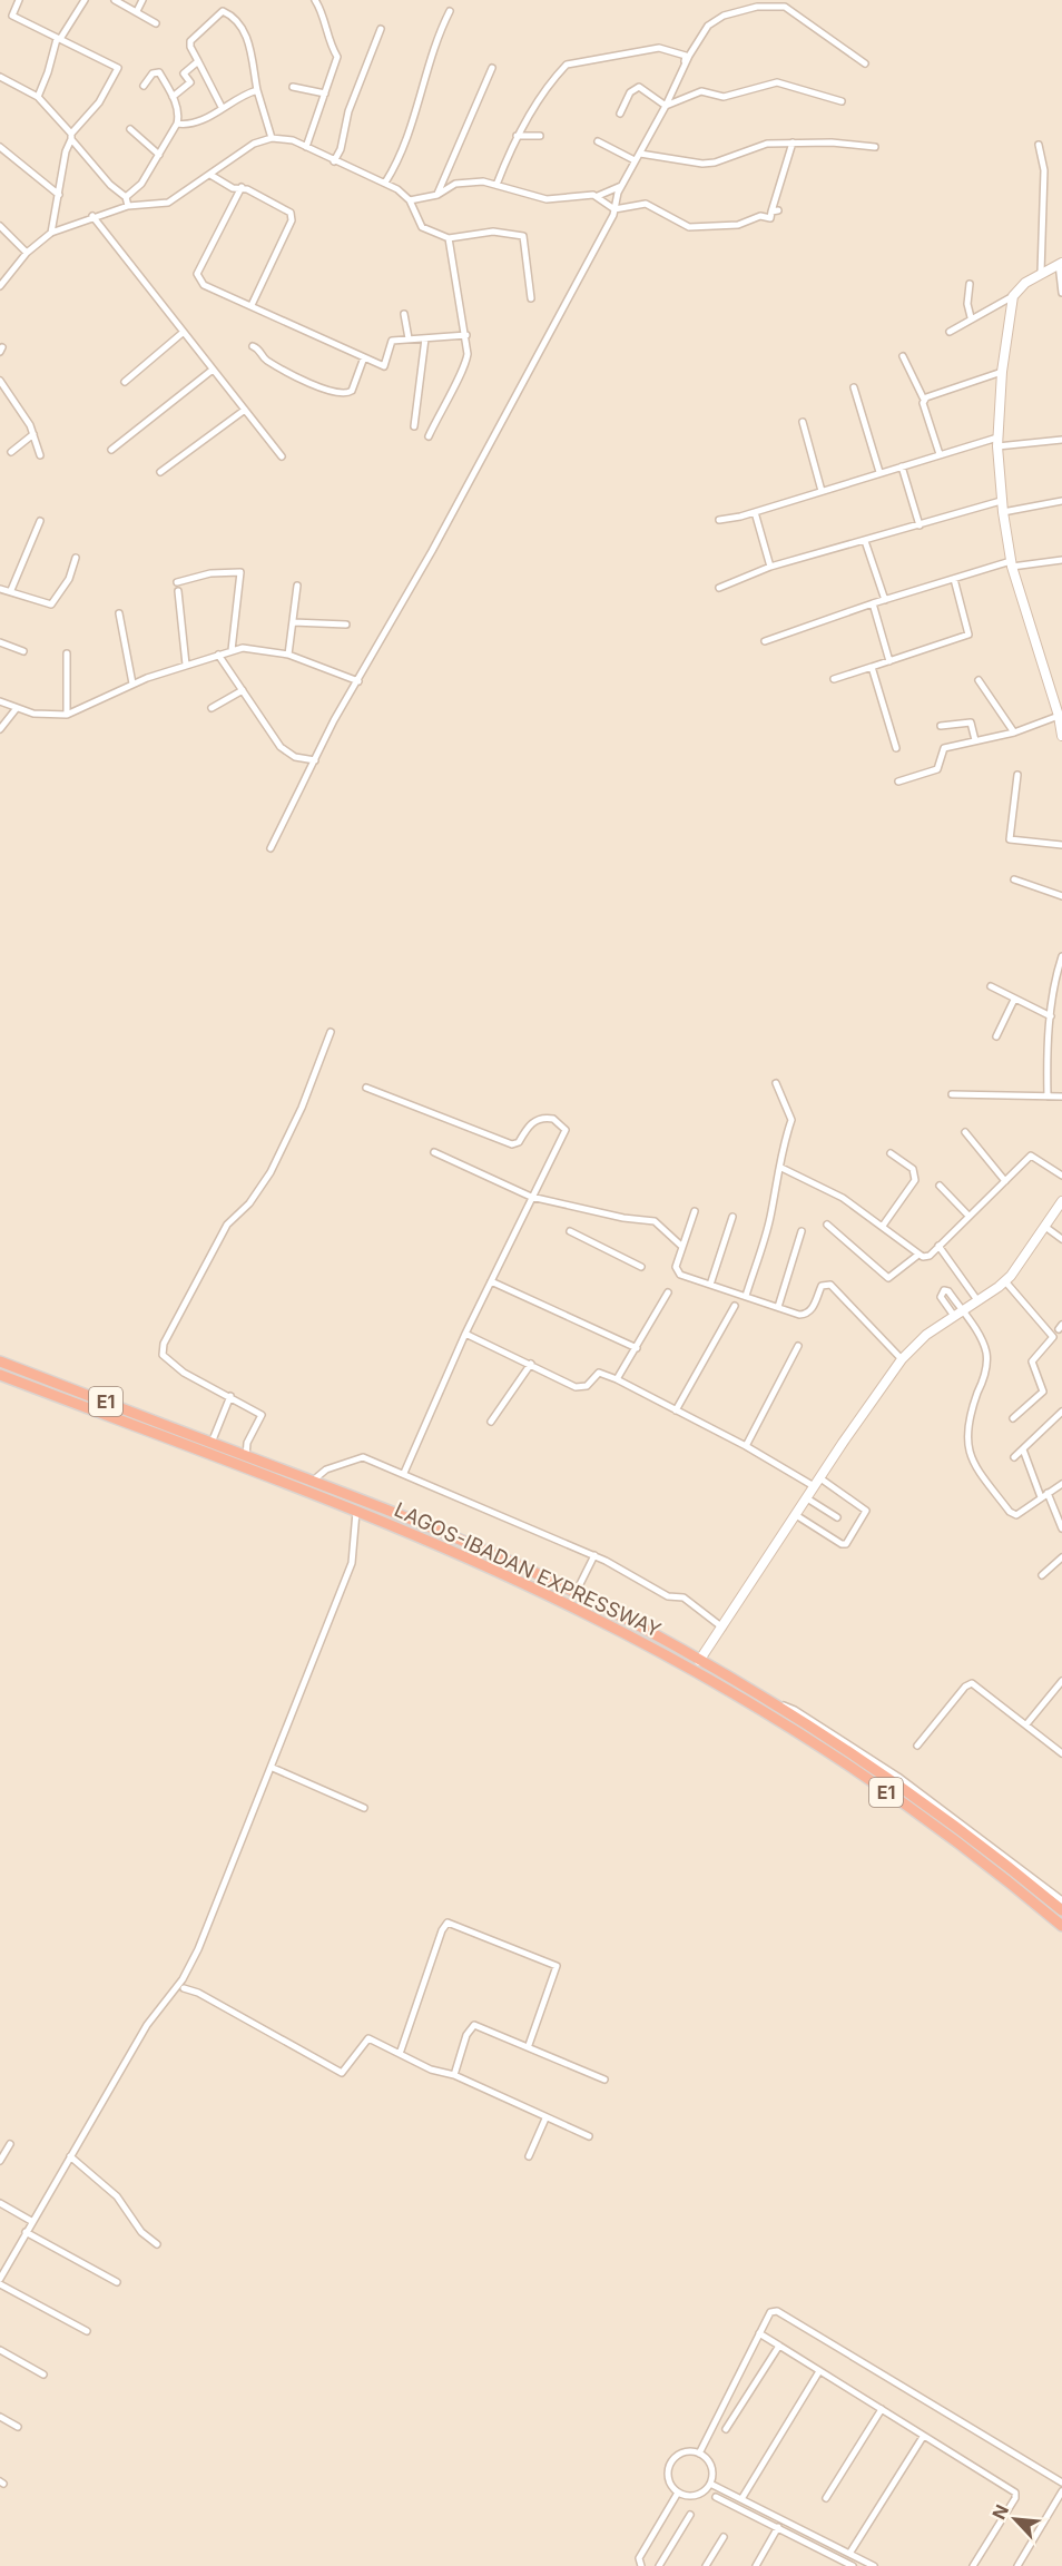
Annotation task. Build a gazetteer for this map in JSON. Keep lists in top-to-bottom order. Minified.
{"streets":{"highway":["E1","LAGOS-IBADAN EXPRESSWAY"]},"north":"top left"}
